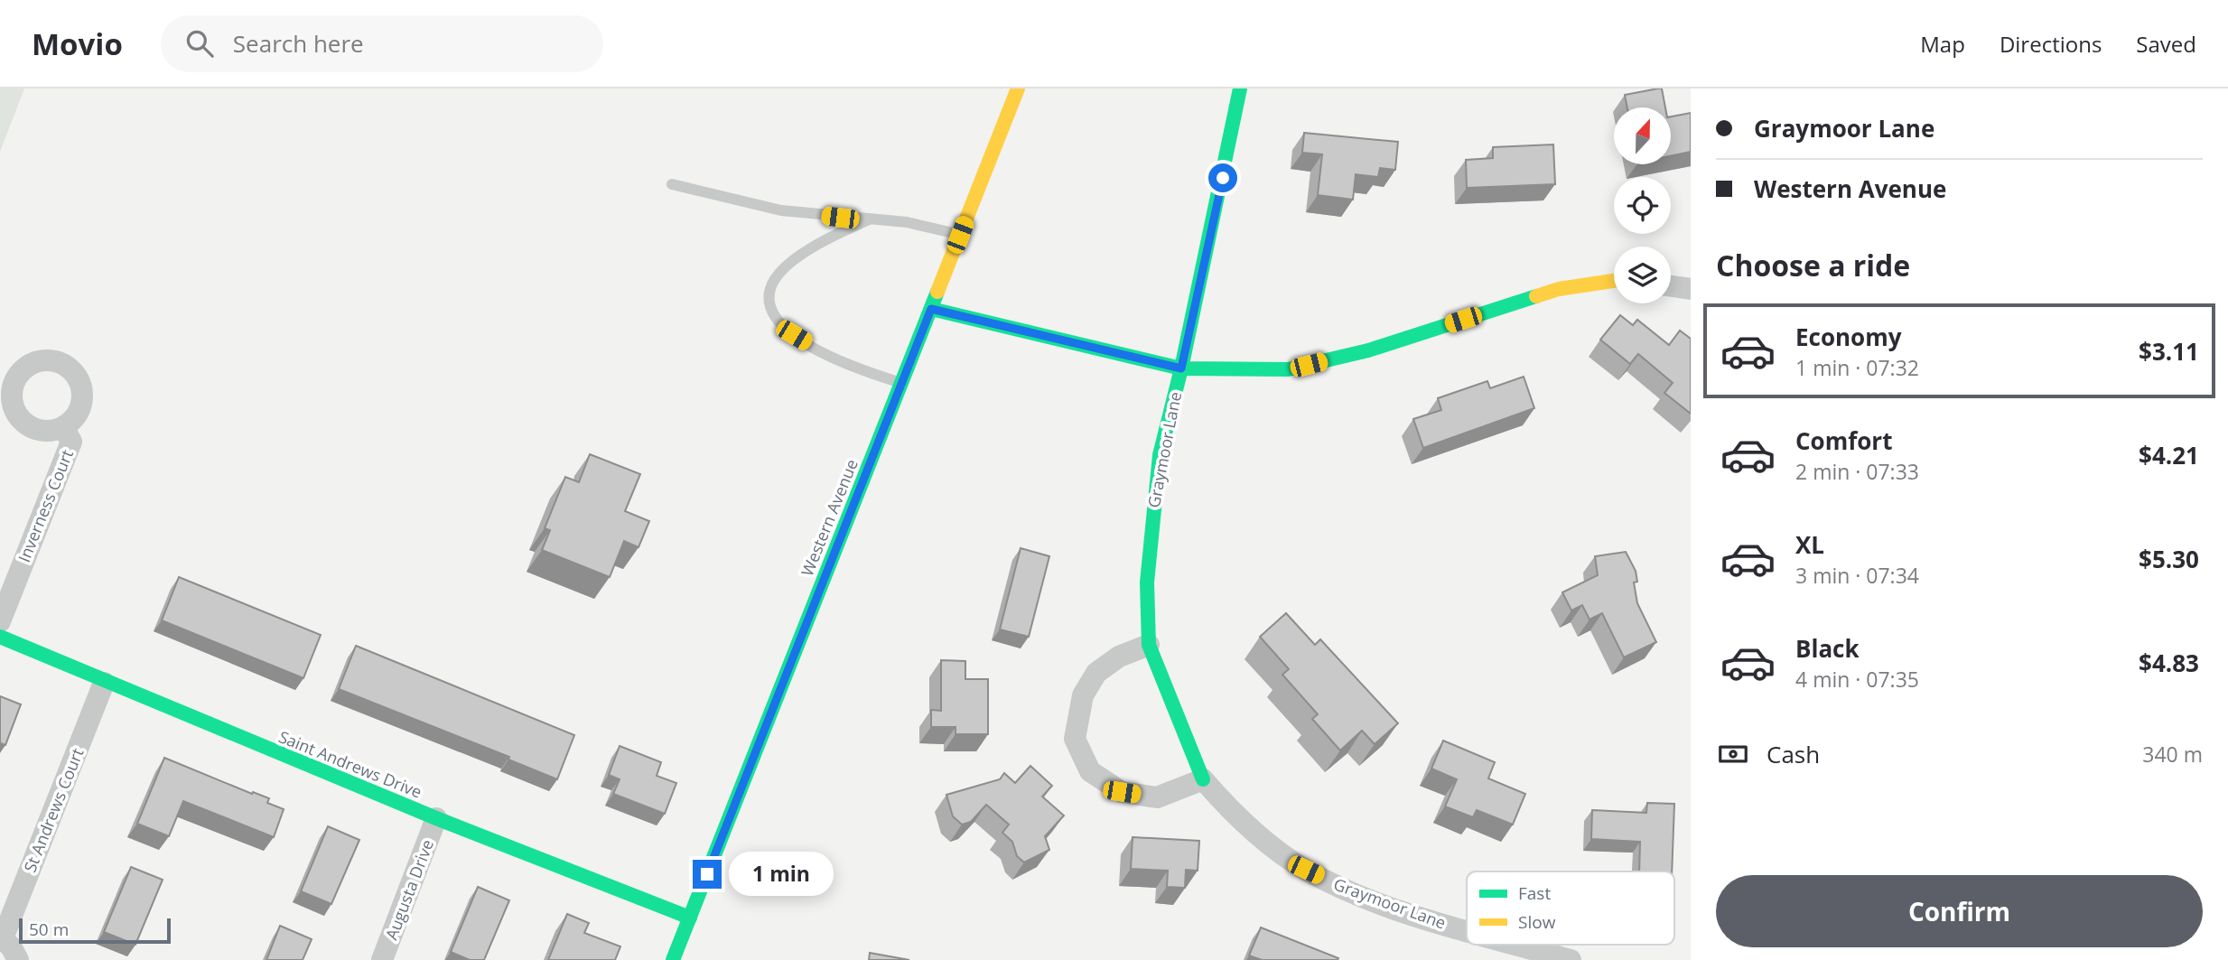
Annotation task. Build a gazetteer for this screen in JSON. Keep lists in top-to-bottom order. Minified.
{"streets":{"street":["Graymoor Lane","Inverness Court","Western Avenue","Saint Andrews Drive","St Andrews Court","Augusta Drive"]},"crossings":[["Western Avenue","Saint Andrews Drive"],["Saint Andrews Drive","St Andrews Court"],["Saint Andrews Drive","Augusta Drive"]],"legend":["Fast","Slow"],"scale_bar":"50 m","north":"top","page":{"header":"Movio","search":"Search here","nav":["Map","Directions","Saved"],"banner":["Graymoor Lane","Western Avenue"],"heading":"Choose a ride","list":[{"name":"Economy","note":"1 min · 07:32","value":"$3.11"},{"name":"Comfort","note":"2 min · 07:33","value":"$4.21"},{"name":"XL","note":"3 min · 07:34","value":"$5.30"},{"name":"Black","note":"4 min · 07:35","value":"$4.83"}],"pay":["Cash","340 m"],"bubble":"1 min","buttons":"Confirm","scale":"50 m"}}
